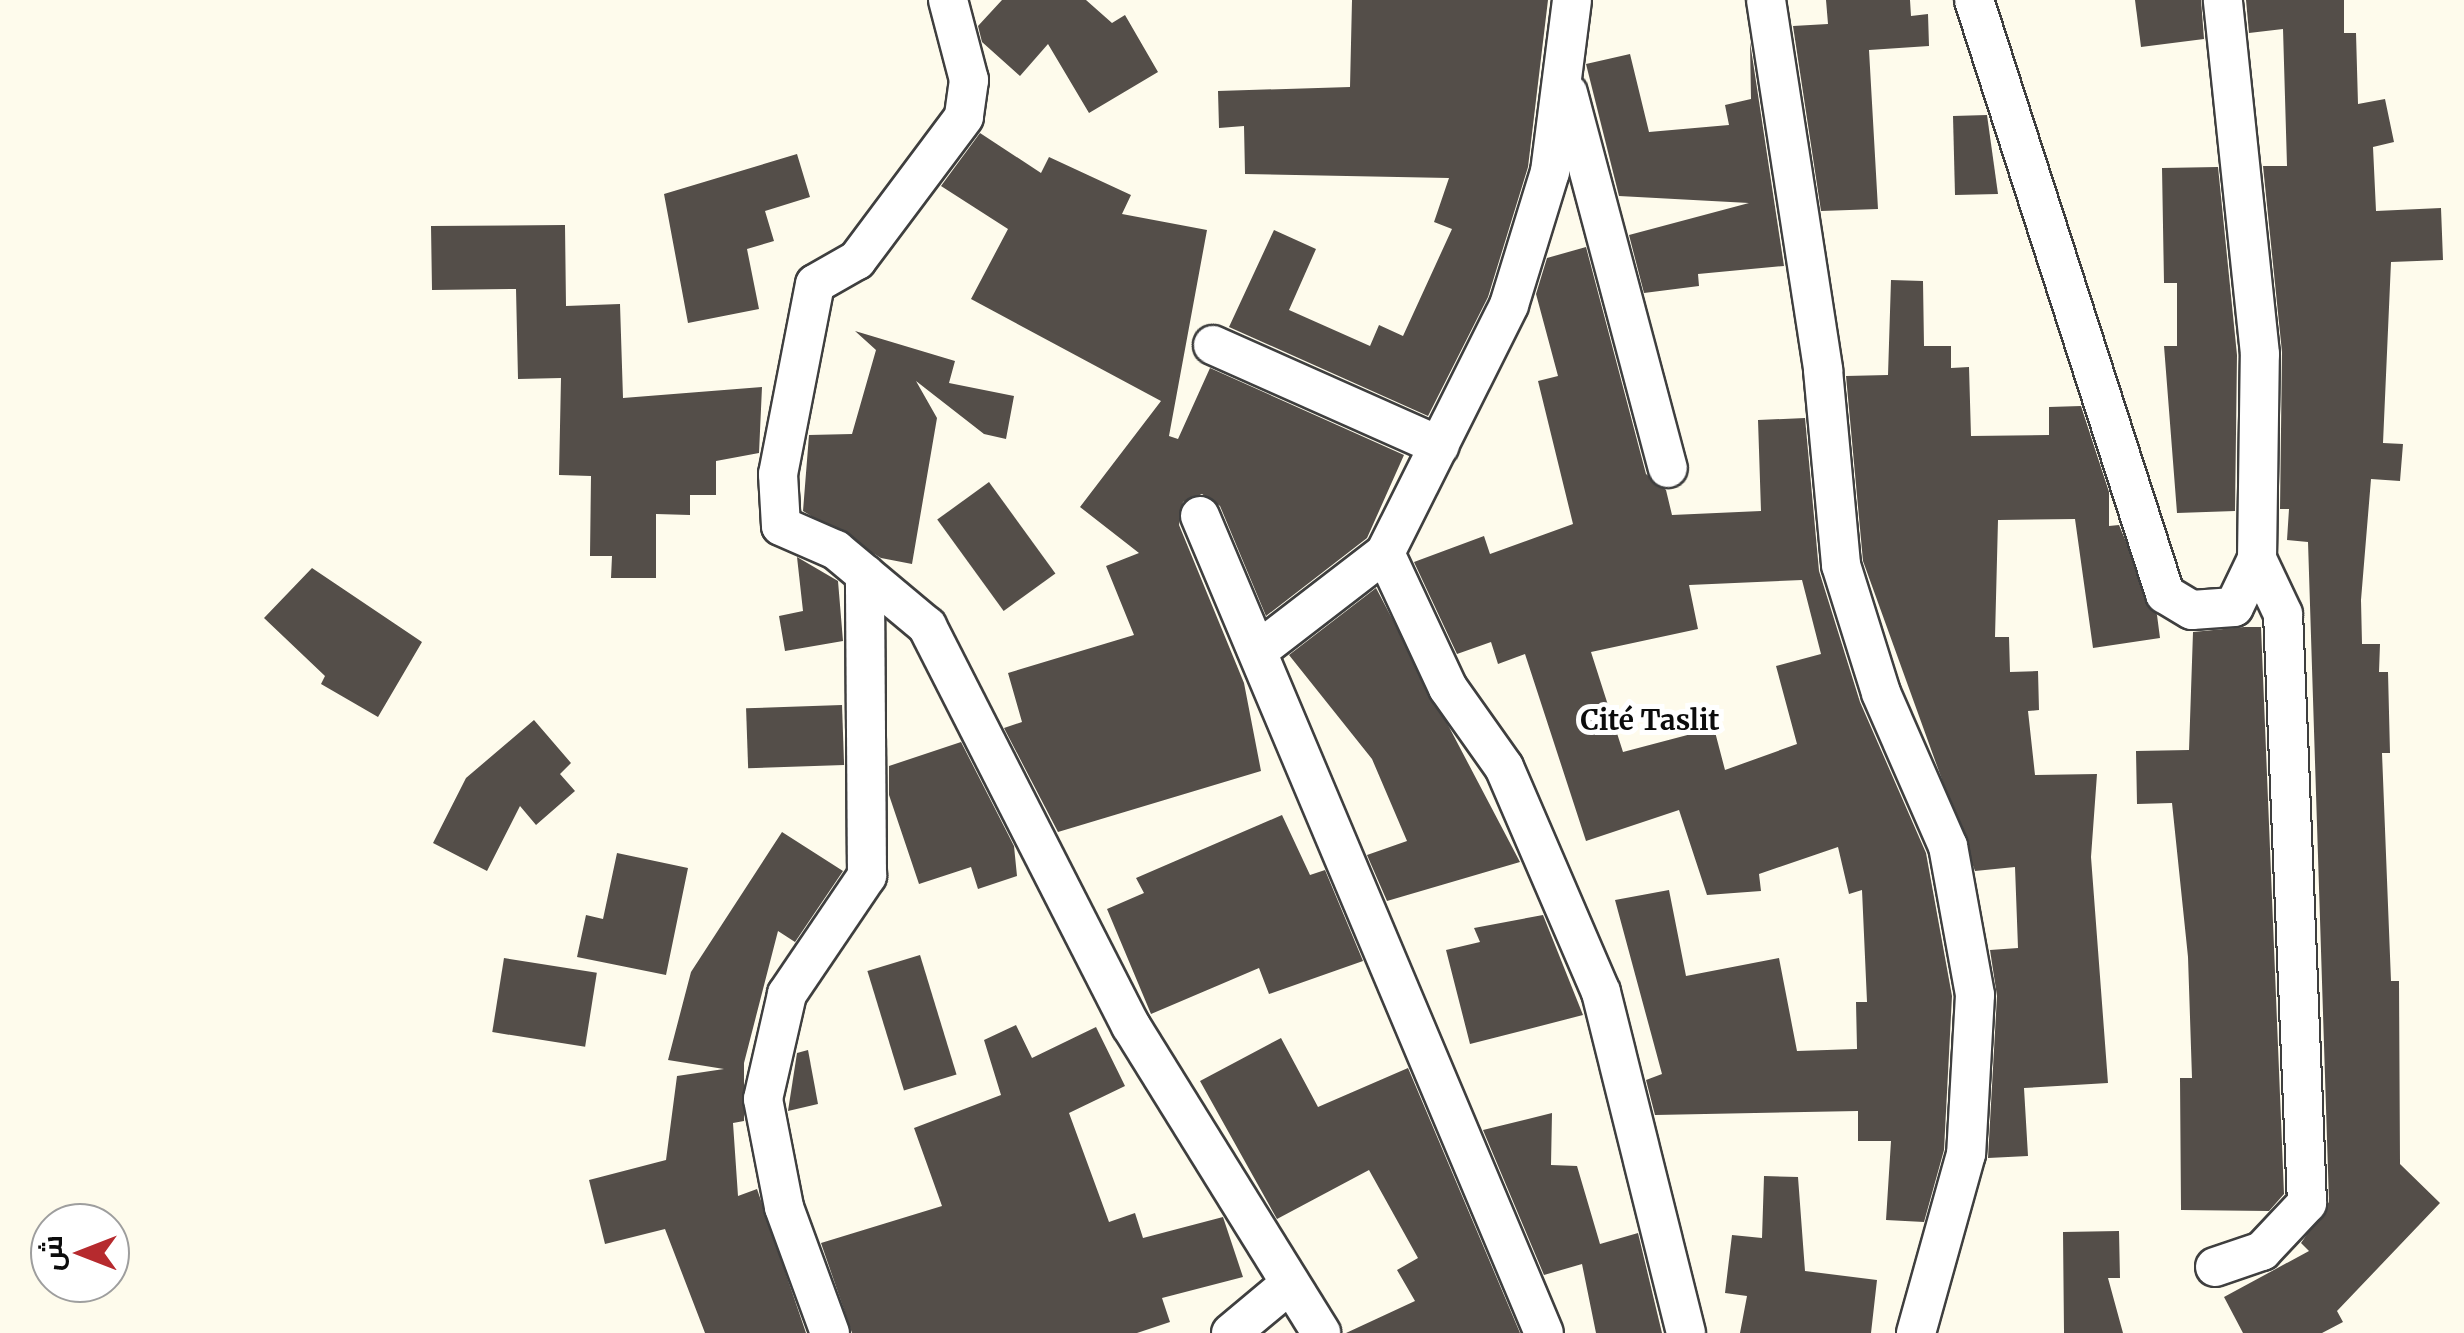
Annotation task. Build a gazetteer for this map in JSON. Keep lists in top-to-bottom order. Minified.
{"districts":["Cité Taslit"],"north":"left"}
